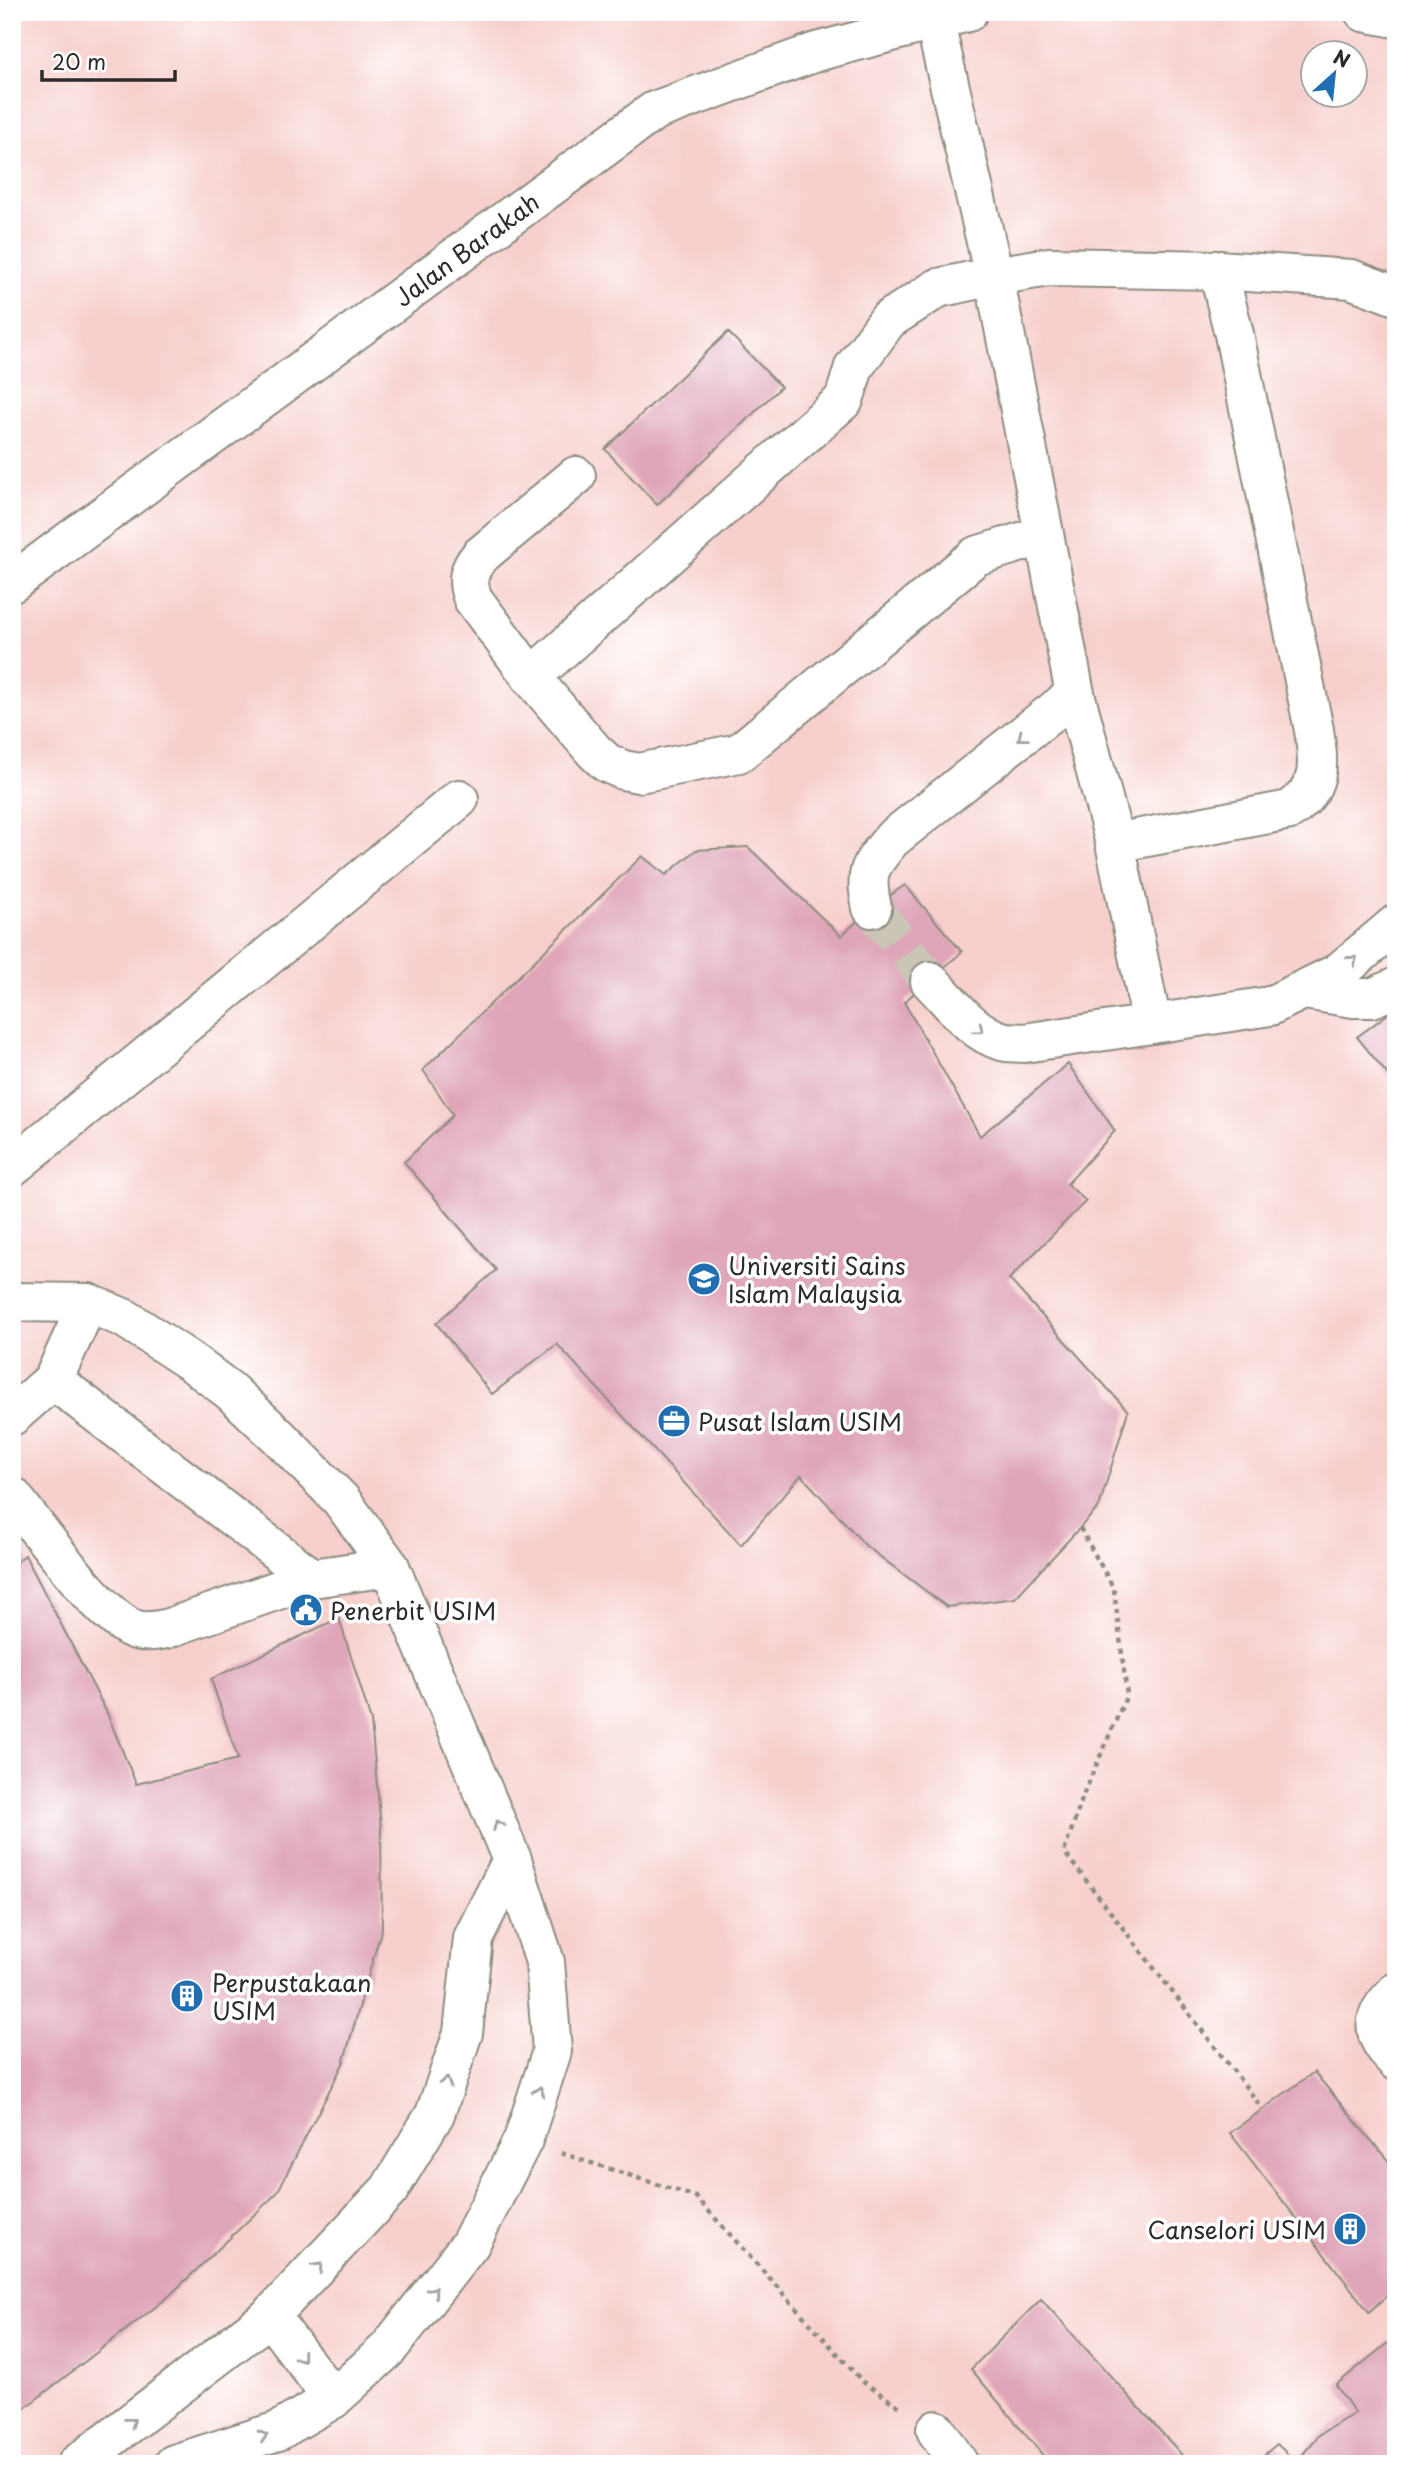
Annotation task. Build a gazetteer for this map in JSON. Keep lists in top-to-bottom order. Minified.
{"streets":{"street":["Jalan Barakah"]},"places":{"school or university":["Universiti Sains Islam Malaysia"],"office":["Pusat Islam USIM"],"public building":["Penerbit USIM"],"building":["Perpustakaan USIM","Canselori USIM"]},"scale_bar":"20 m","north":"top right"}
